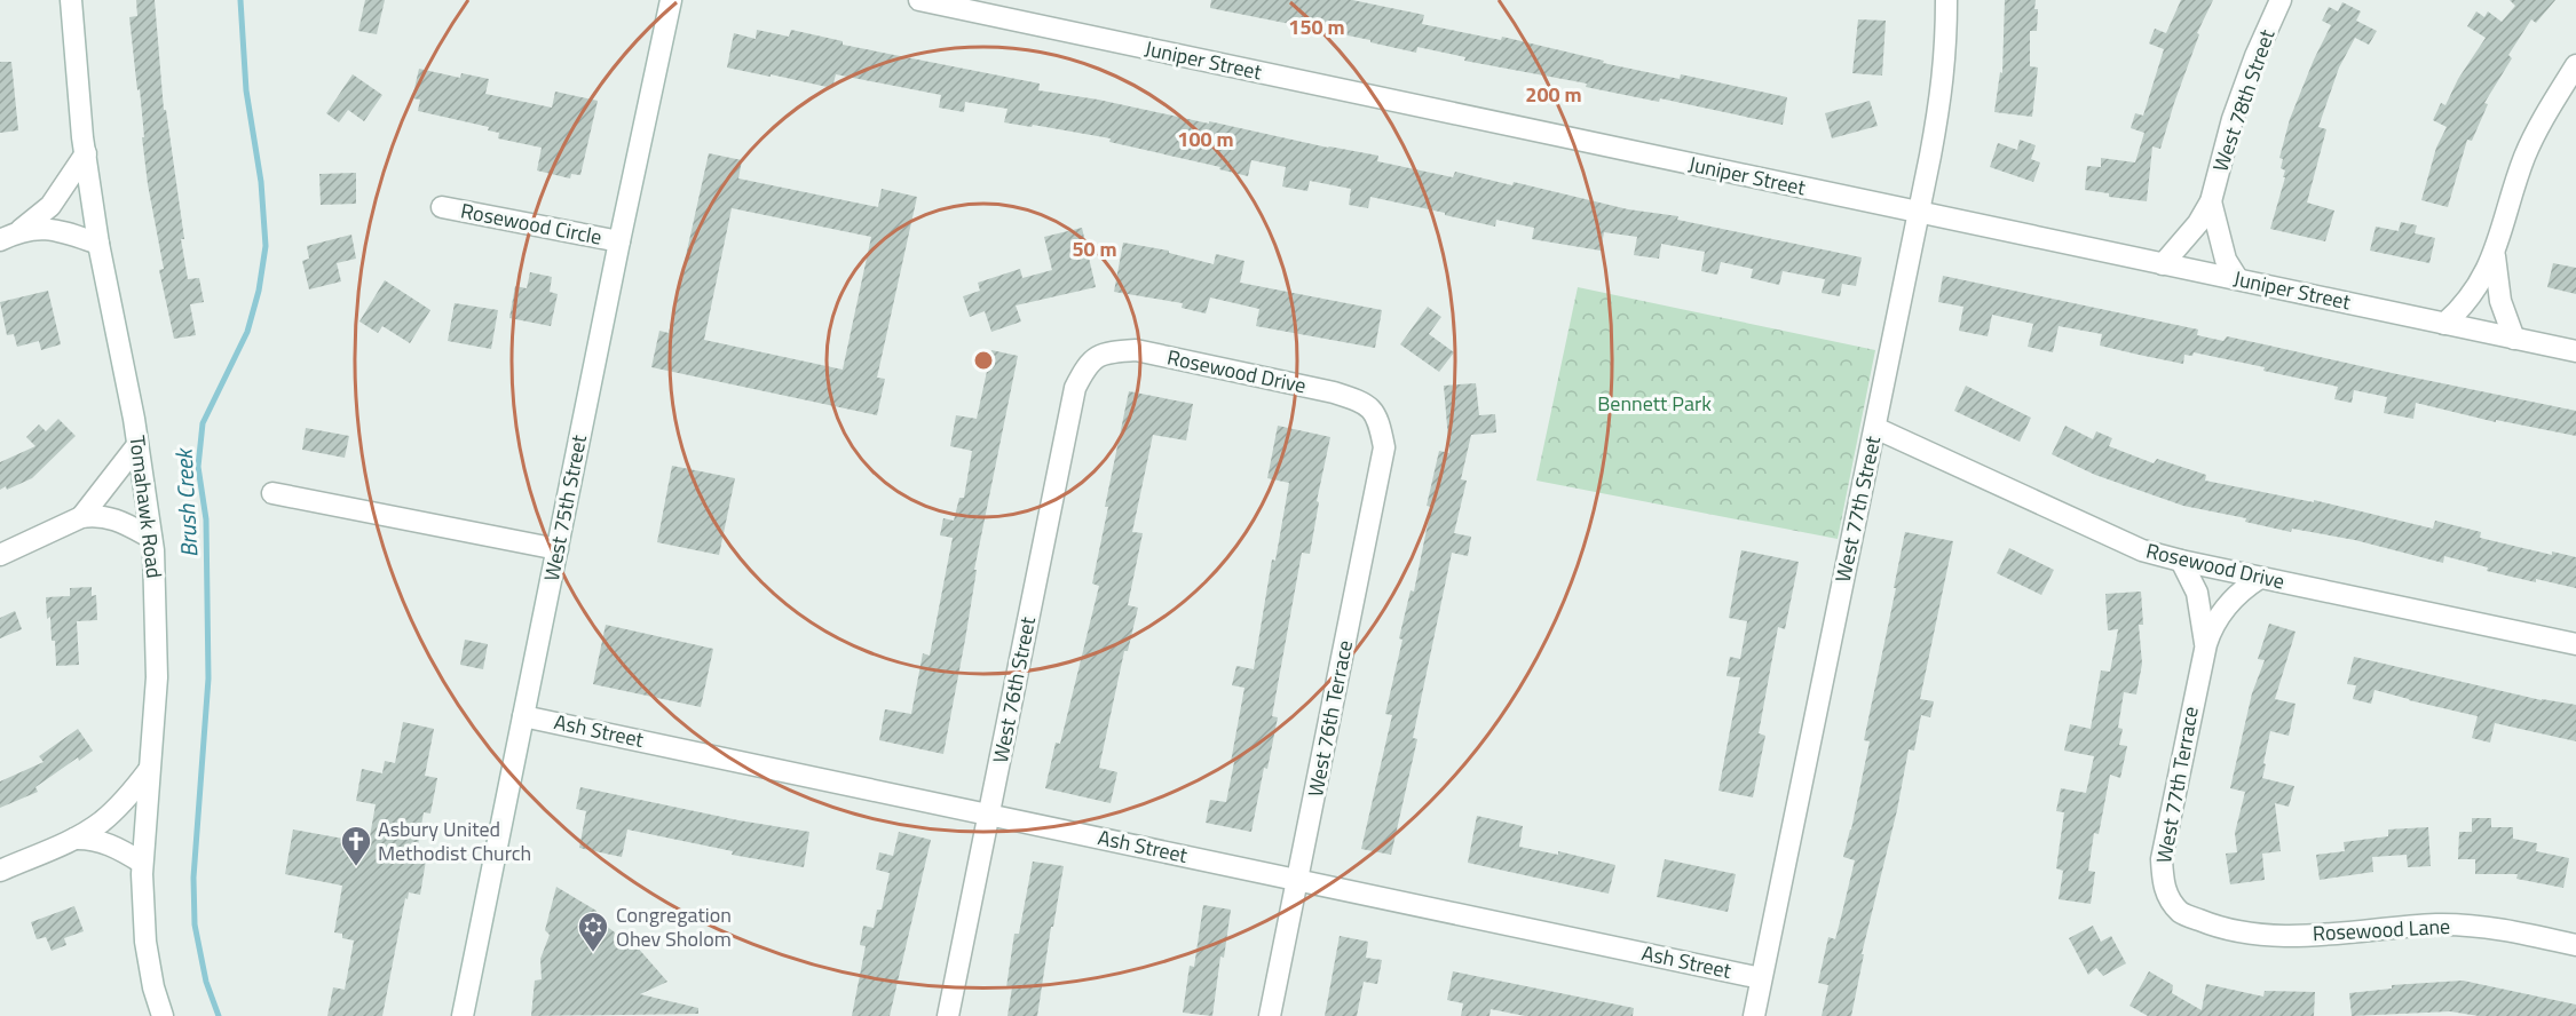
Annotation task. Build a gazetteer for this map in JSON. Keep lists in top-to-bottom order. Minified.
{"streets":{"street":["Juniper Street","West 78th Street","Rosewood Circle","Rosewood Drive","Tomahawk Road","West 75th Street","West 77th Street","West 76th Street","West 76th Terrace","Ash Street","West 77th Terrace","Rosewood Lane"]},"crossings":[["Juniper Street","West 78th Street"],["Juniper Street","West 77th Street"],["Rosewood Circle","West 75th Street"],["Rosewood Drive","West 77th Street"],["Rosewood Drive","West 76th Street"],["Rosewood Drive","West 76th Terrace"],["Rosewood Drive","West 77th Terrace"],["West 75th Street","Ash Street"],["West 77th Street","Ash Street"],["West 76th Street","Ash Street"],["West 76th Terrace","Ash Street"],["West 77th Terrace","Rosewood Lane"]],"water":["Brush Creek"],"parks":["Bennett Park"],"places":{"church":["Asbury United Methodist Church"],"synagogue":["Congregation Ohev Sholom"]},"rings":["150 m","200 m","100 m","50 m"]}
